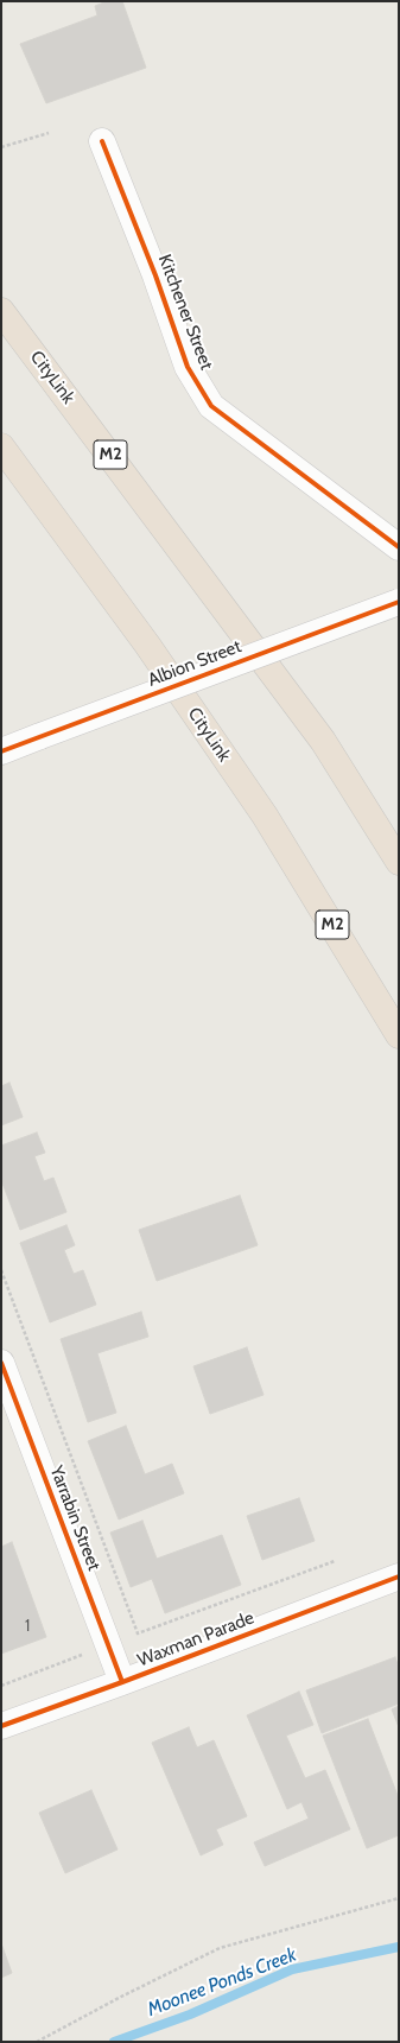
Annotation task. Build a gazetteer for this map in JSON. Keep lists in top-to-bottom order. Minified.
{"streets":{"highway":["CityLink","M2"],"street":["Kitchener Street","Albion Street","Yarrabin Street","Waxman Parade"]},"crossings":[["Yarrabin Street","Waxman Parade"]],"water":["Moonee Ponds Creek"],"house_numbers":["1"]}
